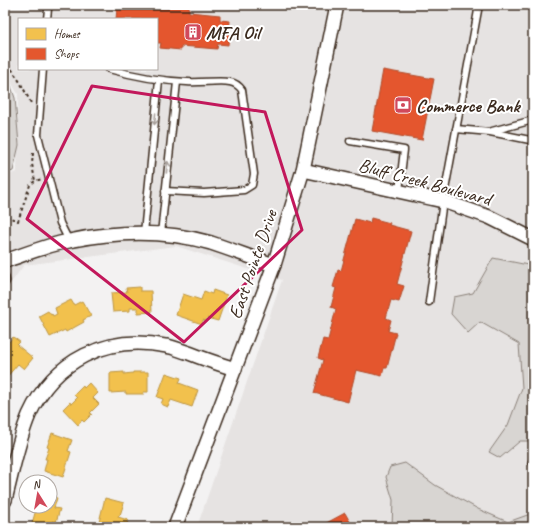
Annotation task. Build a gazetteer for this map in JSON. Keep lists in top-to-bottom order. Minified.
{"streets":{"street":["Bluff Creek Boulevard","East Pointe Drive"]},"crossings":[["Bluff Creek Boulevard","East Pointe Drive"]],"places":{"building":["MFA Oil"],"bank":["Commerce Bank"]},"legend":["Homes","Shops"],"north":"top"}
